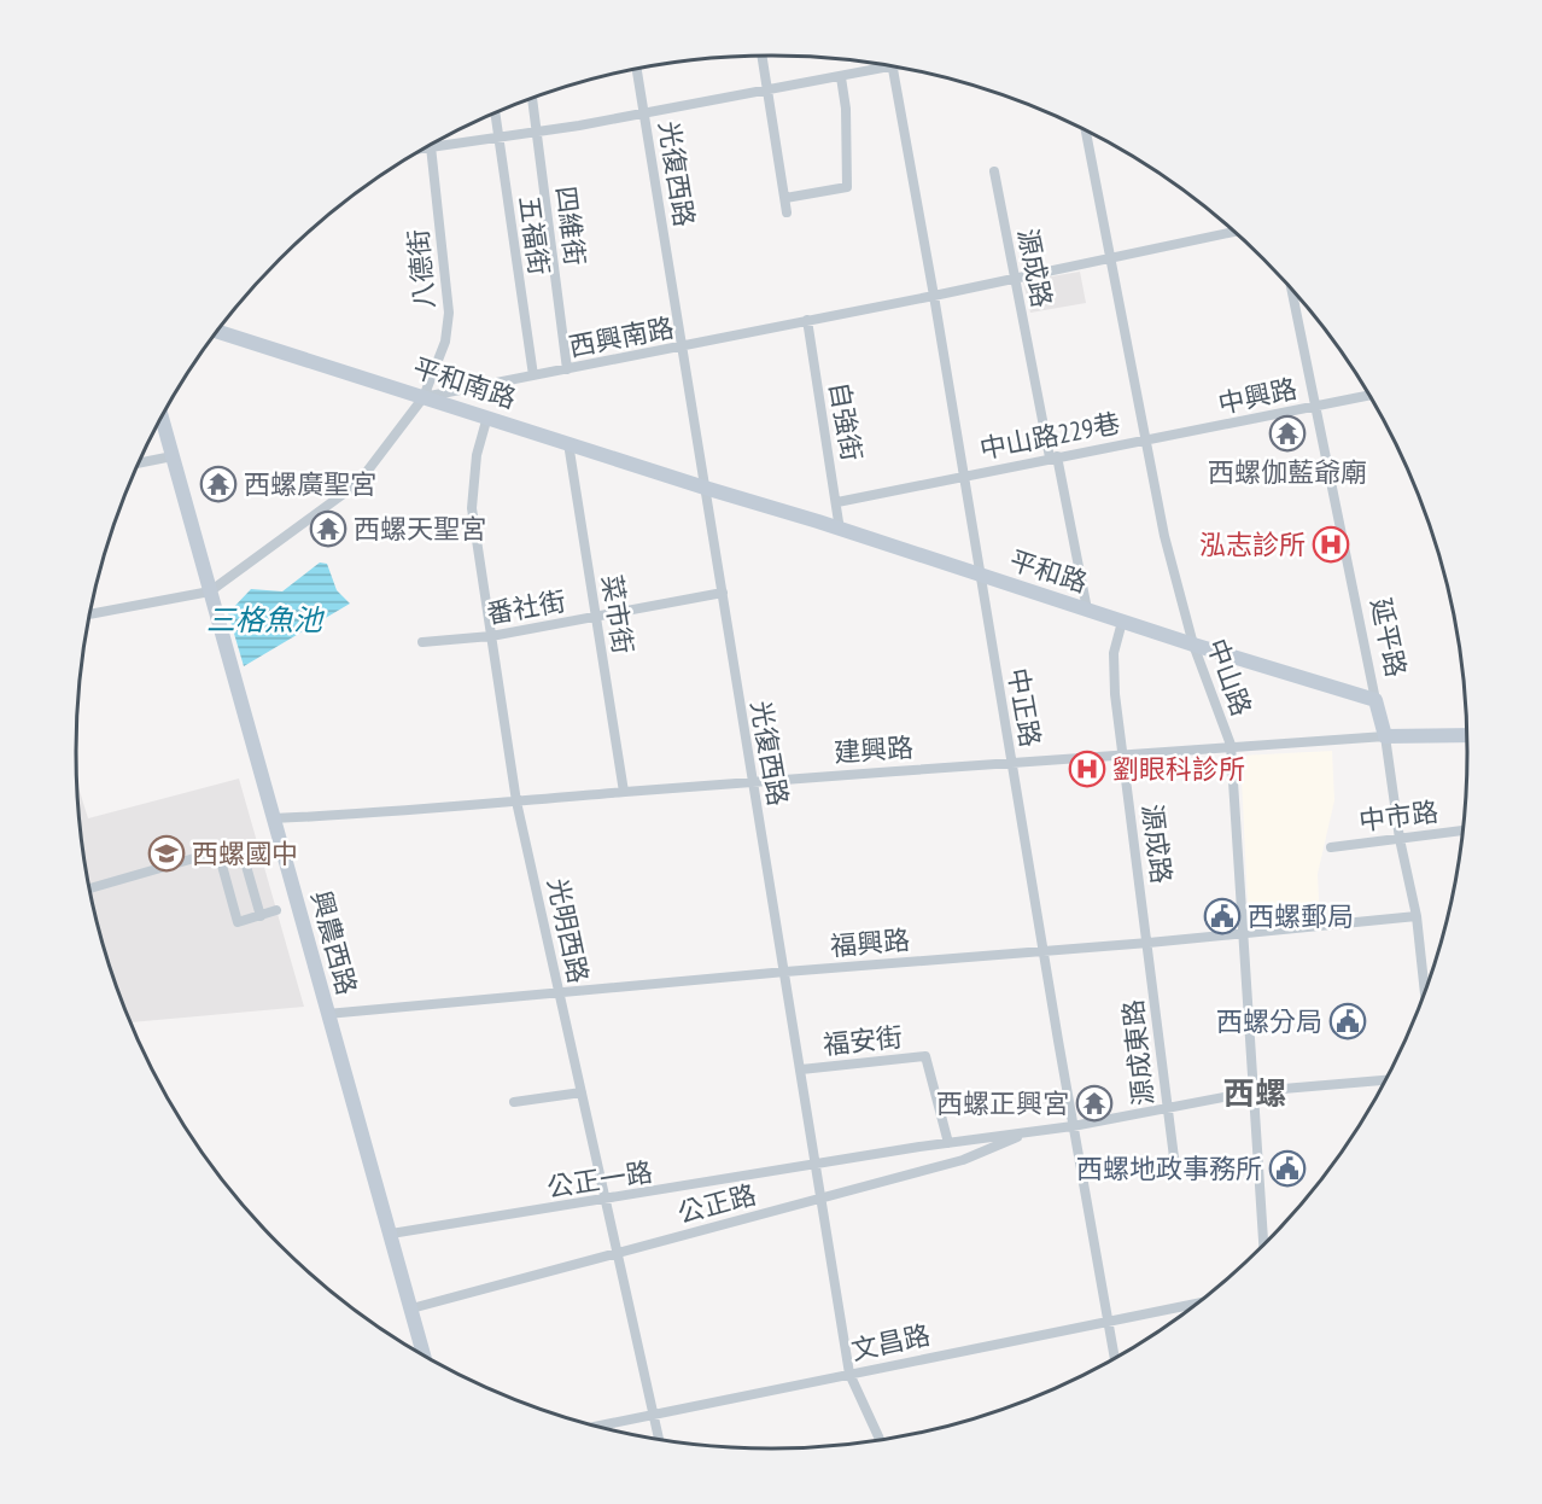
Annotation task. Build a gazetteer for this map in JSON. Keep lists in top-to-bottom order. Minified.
{"streets":{"main road":["平和南路","平和路","延平路","建興路","興農西路"],"street":["光復西路","四維街","五福街","源成路","八德街","西興南路","中興路","自強街","中山路229巷","番社街","菜市街","中山路","中正路","中市路","光明西路","福興路","福安街","源成東路","公正一路","公正路","文昌路"]},"crossings":[["光復西路","西興南路"],["光復西路","平和南路"],["光復西路","平和路"],["光復西路","番社街"],["光復西路","建興路"],["光復西路","福興路"],["光復西路","福安街"],["光復西路","公正一路"],["光復西路","公正路"],["光復西路","文昌路"],["四維街","西興南路"],["五福街","西興南路"],["源成路","西興南路"],["源成路","中山路229巷"],["源成路","平和路"],["源成路","建興路"],["源成路","福興路"],["源成路","源成東路"],["八德街","西興南路"],["八德街","平和南路"],["西興南路","平和南路"],["西興南路","自強街"],["西興南路","中山路"],["西興南路","中正路"],["平和南路","平和路"],["平和南路","菜市街"],["平和南路","光明西路"],["中興路","中山路229巷"],["中興路","延平路"],["中興路","中山路"],["自強街","中山路229巷"],["自強街","平和路"],["中山路229巷","中山路"],["中山路229巷","中正路"],["平和路","延平路"],["平和路","中山路"],["平和路","中正路"],["番社街","菜市街"],["番社街","光明西路"],["菜市街","建興路"],["延平路","建興路"],["延平路","中市路"],["延平路","福興路"],["中山路","建興路"],["中山路","福興路"],["中山路","公正路"],["中正路","建興路"],["中正路","福興路"],["中正路","公正路"],["中正路","文昌路"],["建興路","光明西路"],["建興路","興農西路"],["光明西路","福興路"],["光明西路","公正一路"],["光明西路","公正路"],["光明西路","文昌路"],["興農西路","福興路"],["興農西路","公正一路"],["興農西路","公正路"],["福興路","源成東路"],["福安街","公正路"],["源成東路","公正路"],["公正一路","公正路"]],"districts":["西螺"],"water":["三格魚池"],"places":{"temple":["西螺伽藍爺廟","西螺廣聖宮","西螺天聖宮","西螺正興宮"],"hospital":["泓志診所","劉眼科診所"],"school or university":["西螺國中"],"public building":["西螺郵局","西螺分局","西螺地政事務所"]}}
